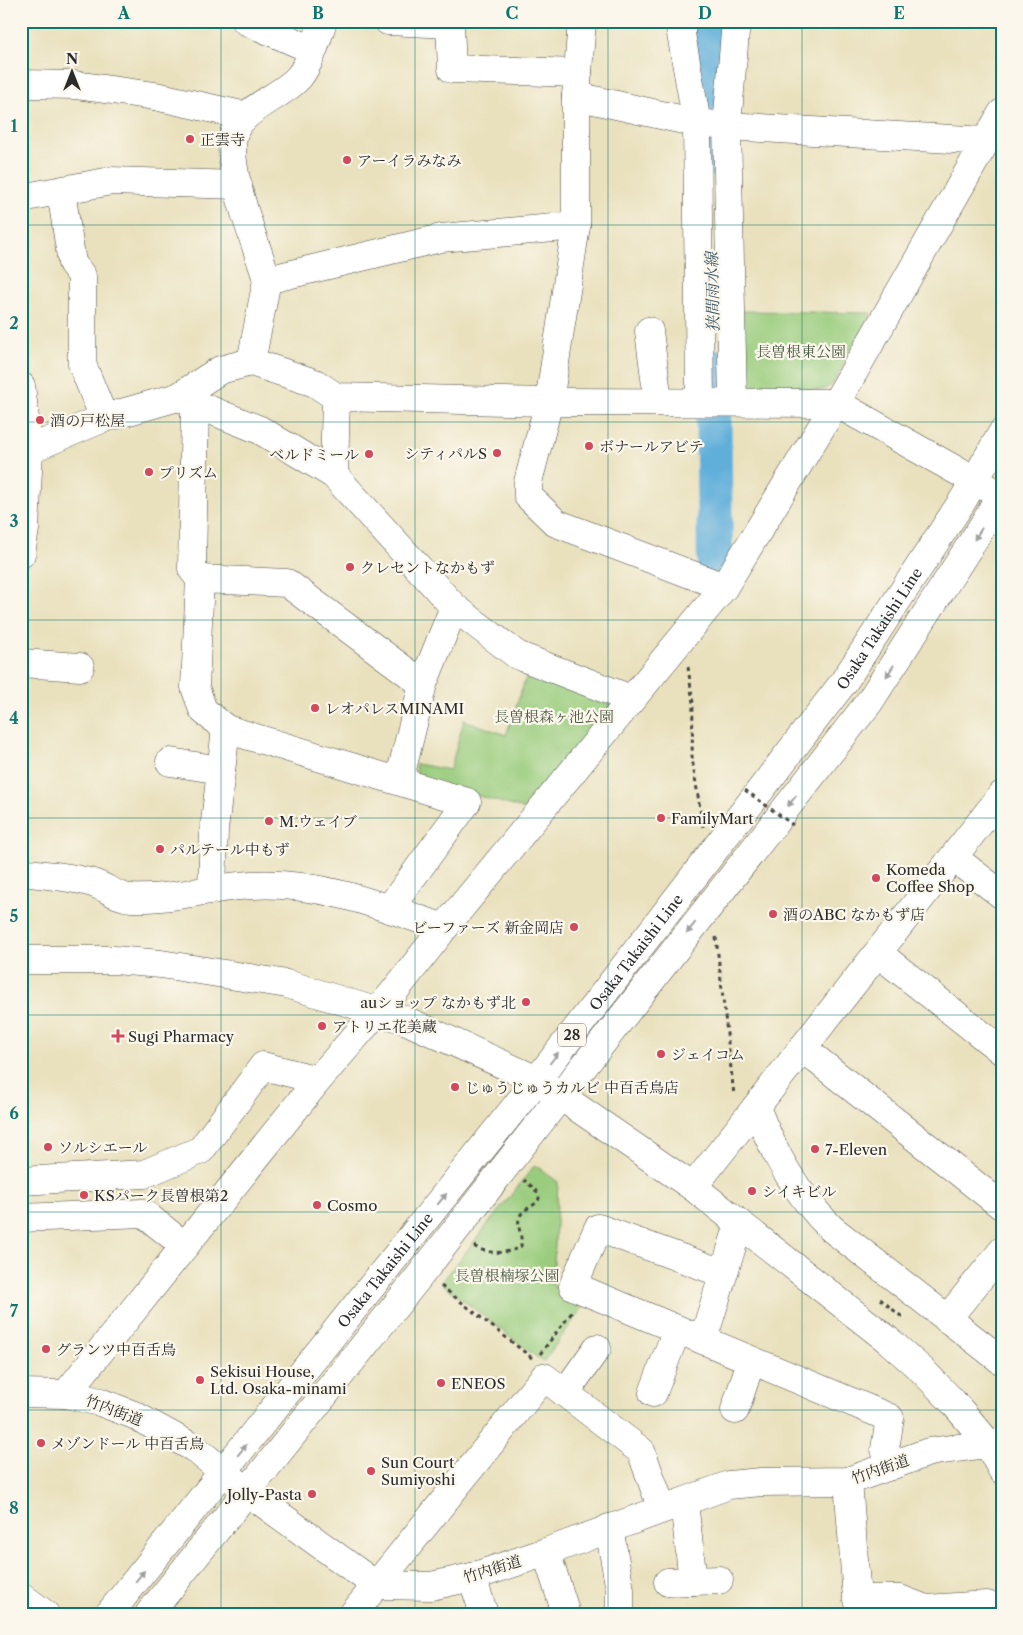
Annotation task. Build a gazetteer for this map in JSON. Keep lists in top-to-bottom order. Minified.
{"streets":{"street":["Osaka Takaishi Line","28","竹内街道"]},"crossings":[["Osaka Takaishi Line","竹内街道"]],"water":["狭間雨水線"],"parks":["長曽根東公園","長曽根森ヶ池公園","長曽根楠塚公園"],"places":{"other":["正雲寺","アーイラみなみ","酒の戸松屋","ボナールアビテ","シティパルS","ベルドミール","プリズム","クレセントなかもず","レオパレスMINAMI","FamilyMart","M.ウェイブ","パルテール中もず","Komeda Coffee Shop","酒のABC なかもず店","ビーファーズ 新金岡店","auショップ なかもず北","アトリエ花美蔵","ジェイコム","じゅうじゅうカルビ 中百舌鳥店","ソルシエール","7-Eleven","シイキビル","KSパーク長曽根第2","Cosmo","グランツ中百舌鳥","Sekisui House, Ltd. Osaka-minami","ENEOS","メゾンドール 中百舌鳥","Sun Court Sumiyoshi","Jolly-Pasta"],"health":["Sugi Pharmacy"]},"north":"top","grid":{"columns":["A","B","C","D","E"],"rows":["1","2","3","4","5","6","7","8"]}}
